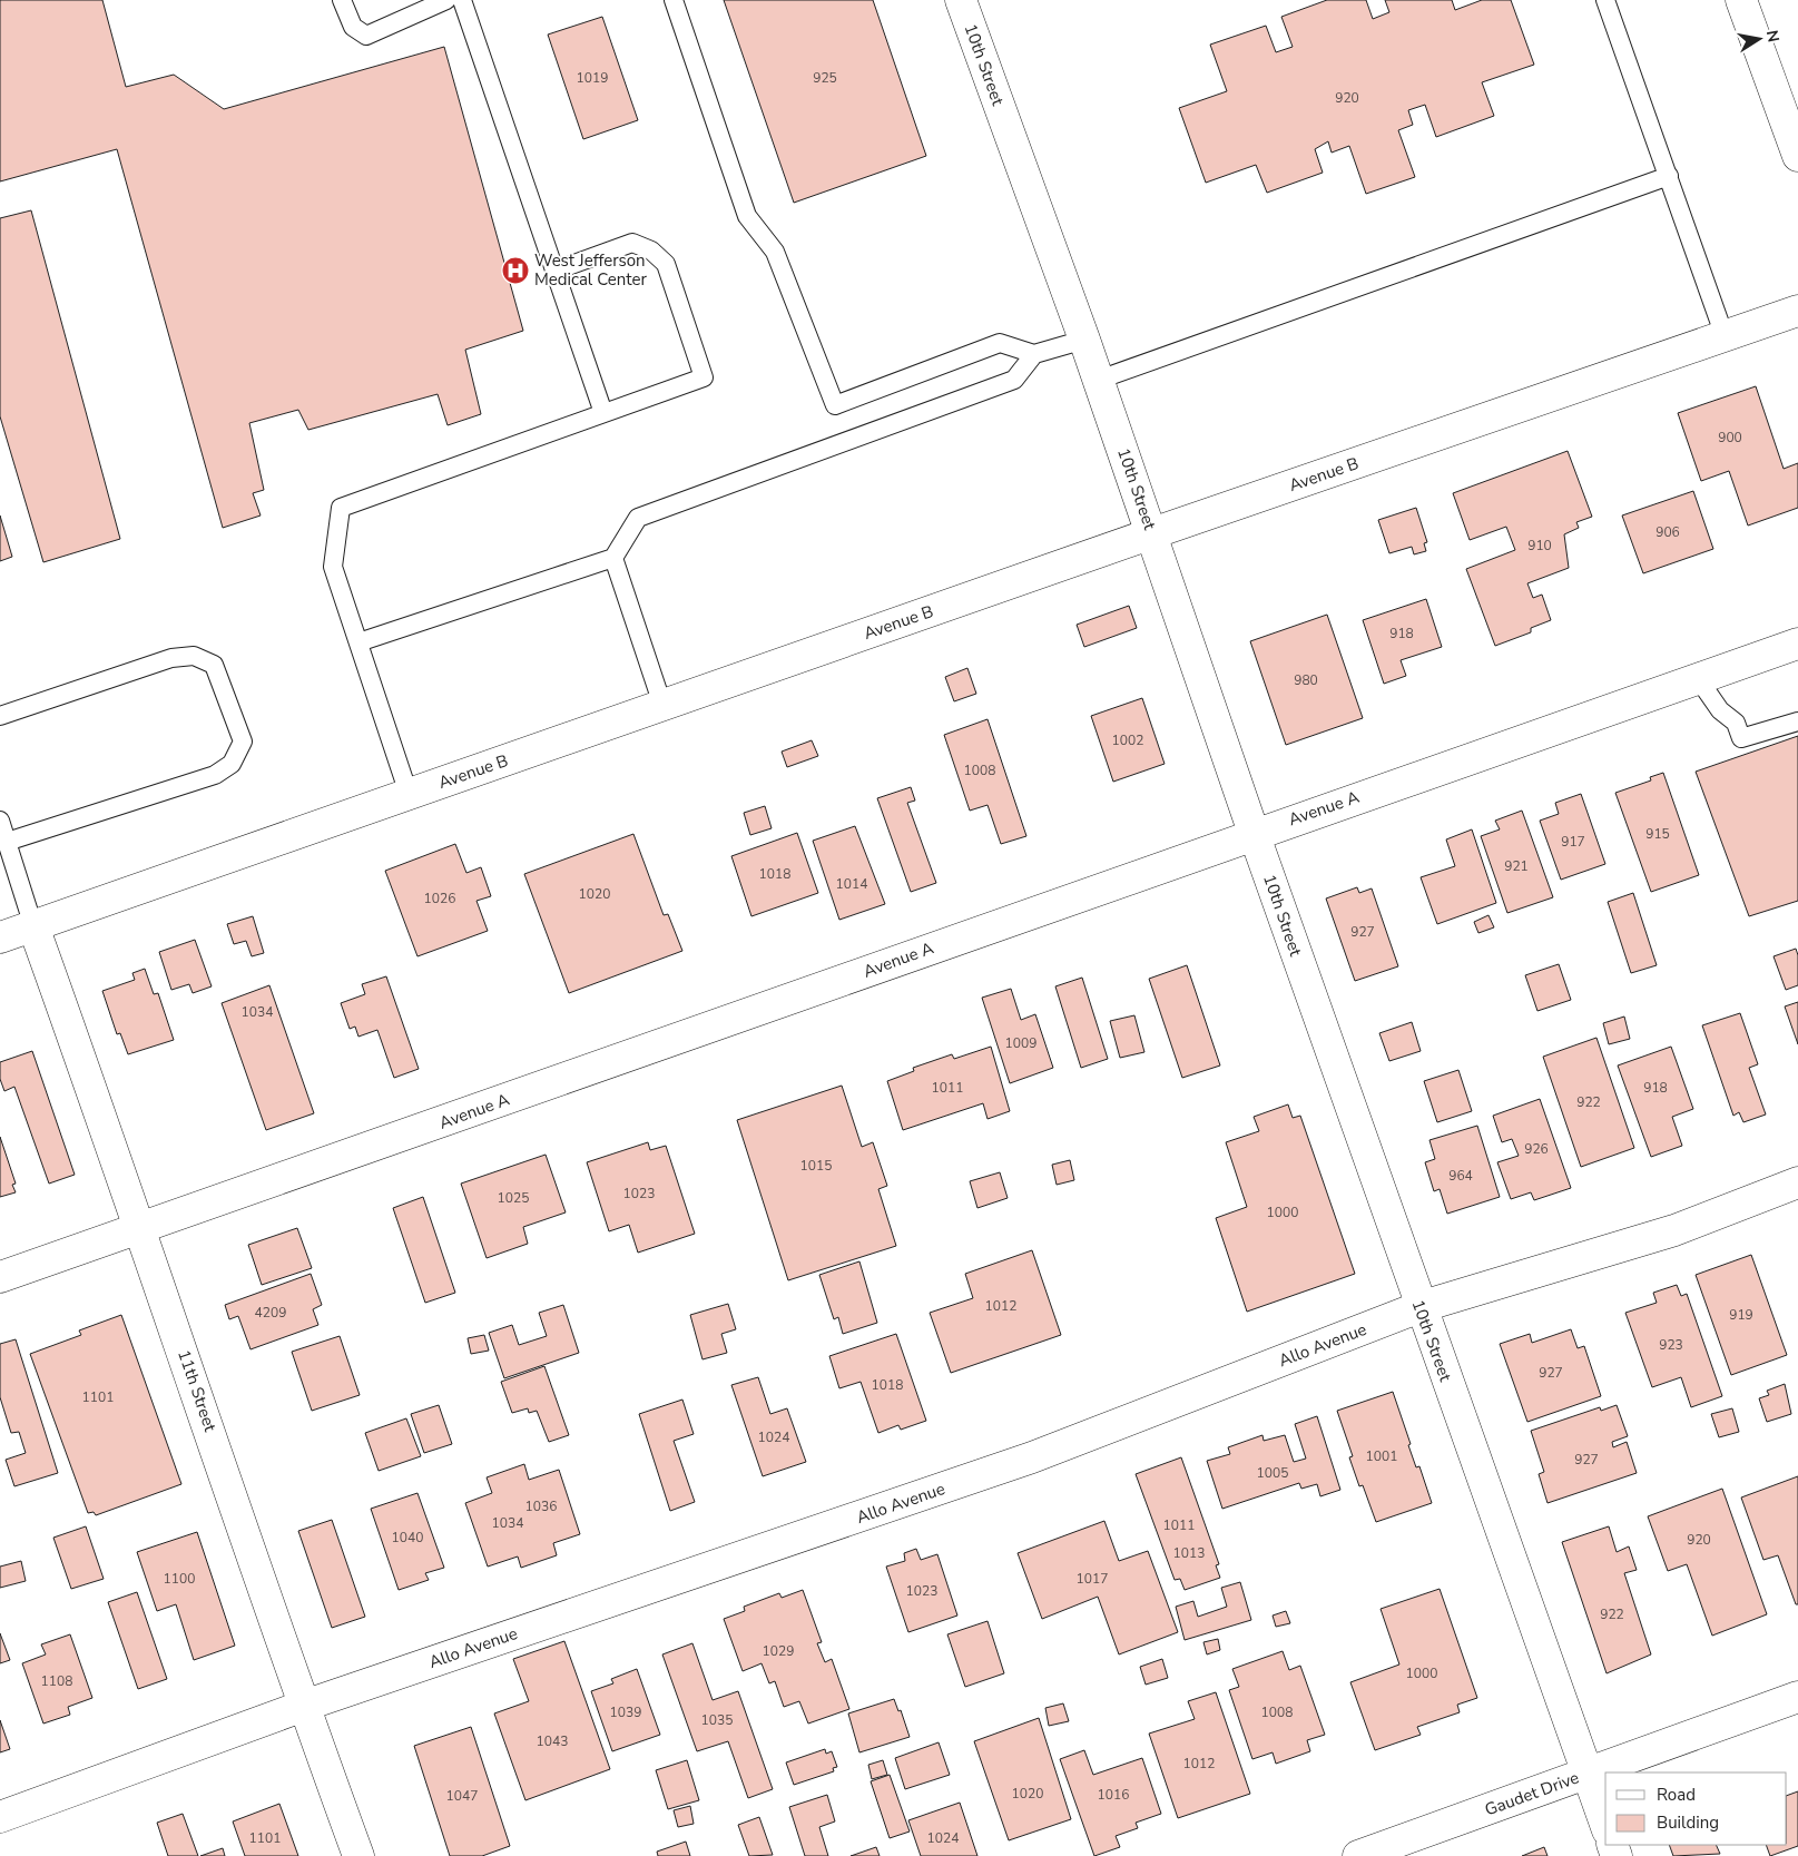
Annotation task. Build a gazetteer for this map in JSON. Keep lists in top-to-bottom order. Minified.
{"streets":{"street":["10th Street","Avenue B","Avenue A","Allo Avenue","11th Street","Gaudet Drive"]},"crossings":[["10th Street","Avenue B"],["10th Street","Avenue A"],["10th Street","Allo Avenue"],["10th Street","Gaudet Drive"],["Avenue B","11th Street"],["Avenue A","11th Street"],["Allo Avenue","11th Street"]],"places":{"hospital":["West Jefferson Medical Center"]},"house_numbers":["1019","925","920","900","906","910","918","980","1002","1008","915","917","921","1018","1014","1020","1026","927","1034","1009","1011","918","922","926","1015","964","1023","1025","1000","1012","4209","919","923","927","1018","1101","1024","1001","927","1005","1036","1034","1011","1040","920","1013","1100","1017","1023","922","1029","1000","1108","1039","1008","1035","1043","1012","1020","1016","1047","1101","1024"],"legend":["Road","Building"],"north":"right"}
